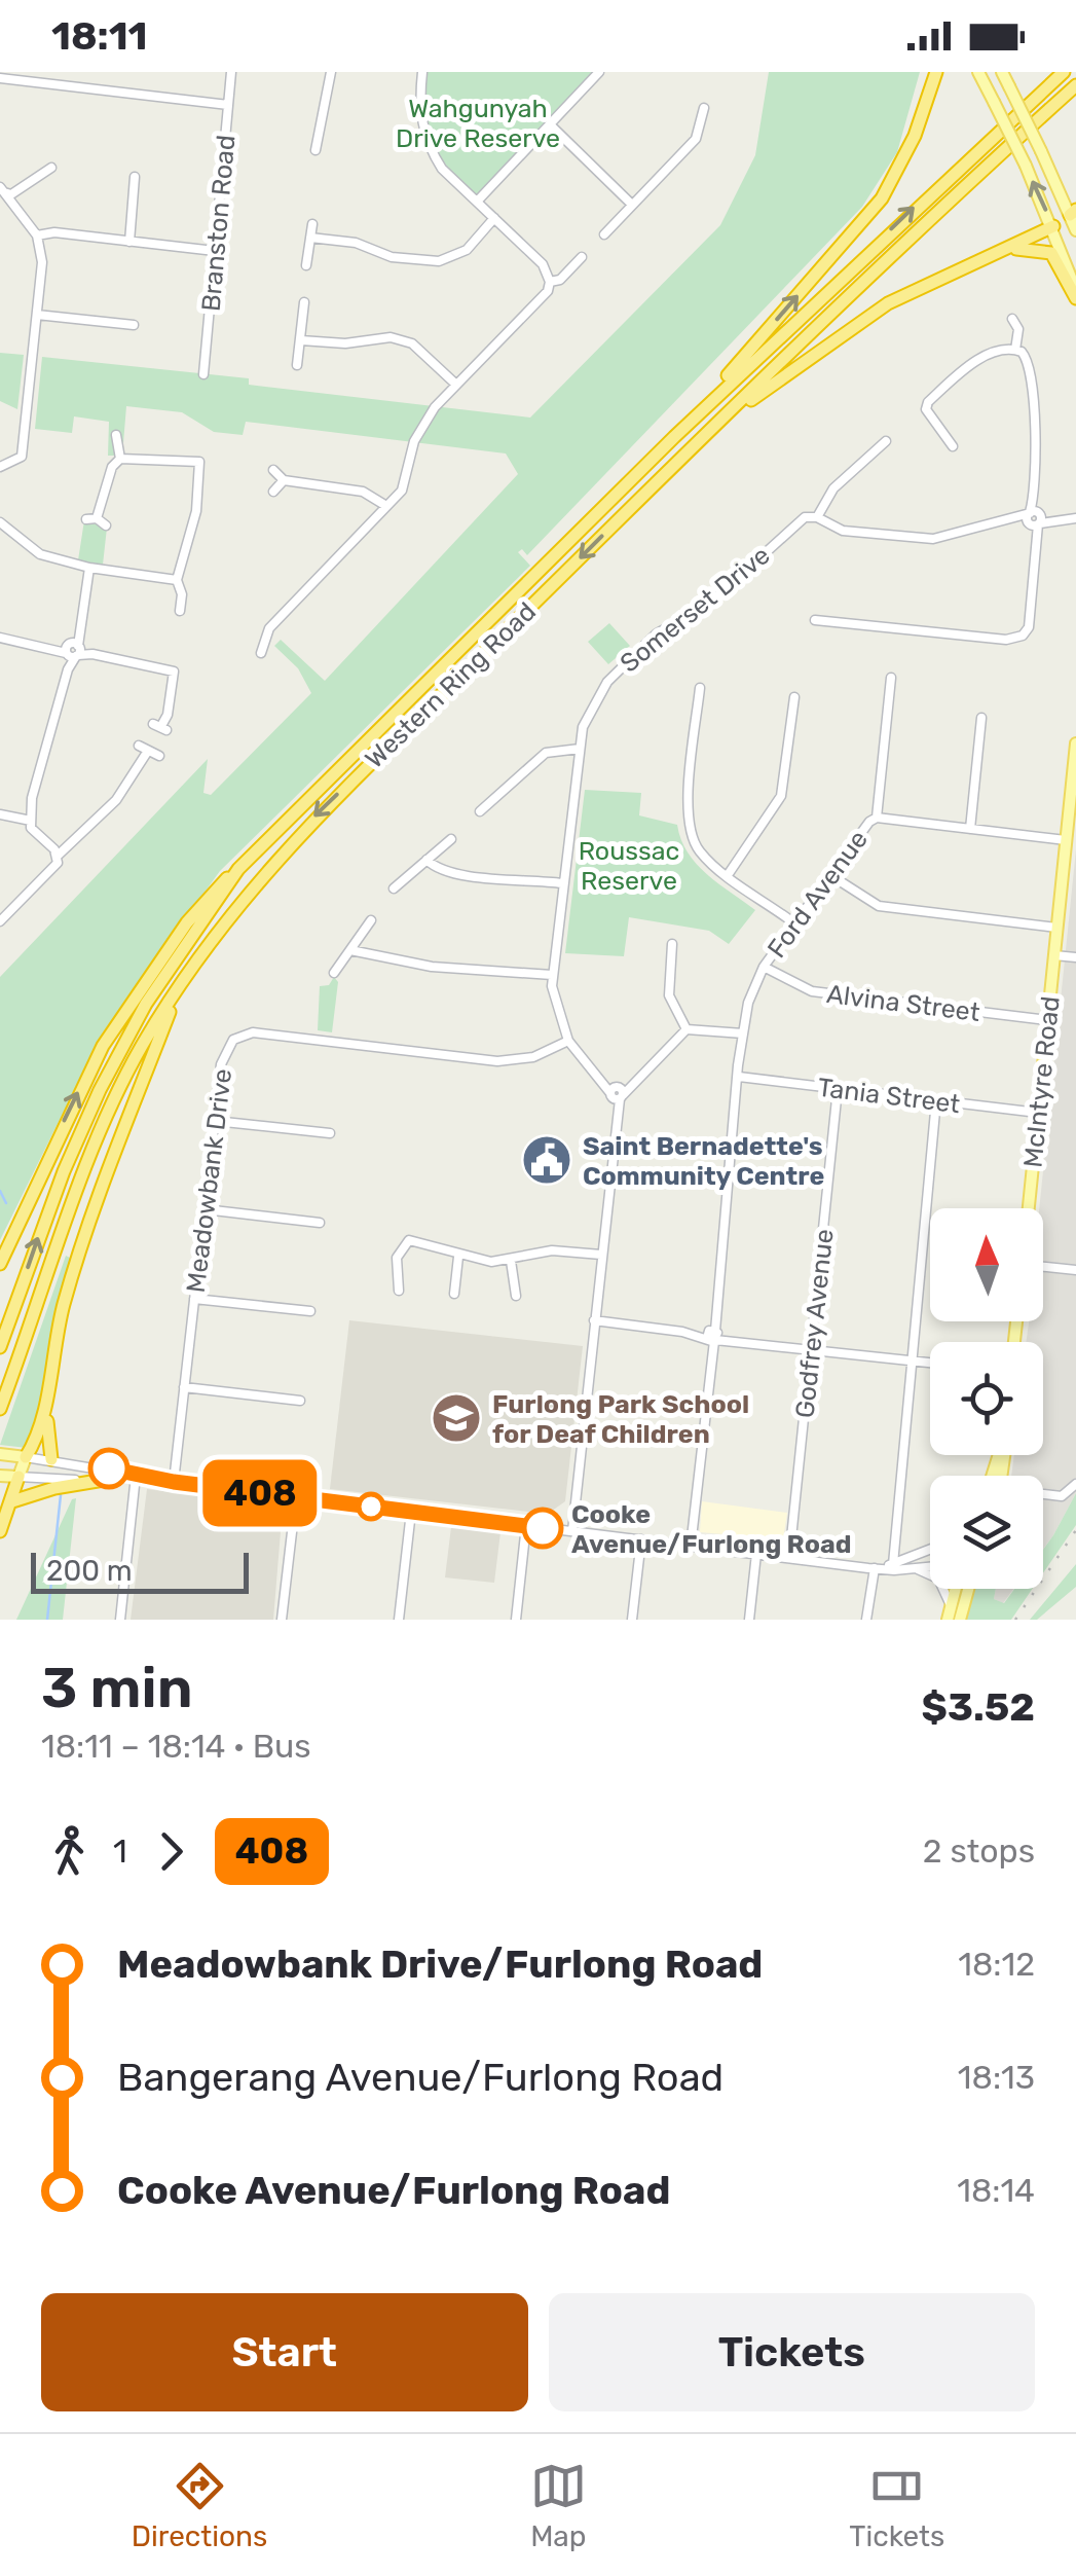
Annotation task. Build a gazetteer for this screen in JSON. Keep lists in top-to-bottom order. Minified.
{"streets":{"highway":["Western Ring Road"],"main road":["McIntyre Road"],"street":["Branston Road","Somerset Drive","Ford Avenue","Alvina Street","Tania Street","Meadowbank Drive","Godfrey Avenue"]},"crossings":[["Somerset Drive","Meadowbank Drive"],["Ford Avenue","Alvina Street"],["Ford Avenue","Tania Street"],["Alvina Street","McIntyre Road"],["McIntyre Road","Tania Street"],["Tania Street","Godfrey Avenue"]],"parks":["Wahgunyah Drive Reserve","Roussac Reserve"],"places":{"public building":["Saint Bernadette's Community Centre"],"school or university":["Furlong Park School for Deaf Children"],"other":["Cooke Avenue/Furlong Road"]},"lines":["bus line 408"],"scale_bar":"200 m","north":"top","page":{"status":"18:11","on_map":"408","scale":"200 m","heading":["3 min","18:11 – 18:14 · Bus","$3.52"],"legs":["1","408","2 stops"],"list":[{"name":"Meadowbank Drive/Furlong Road","value":"18:12"},{"name":"Bangerang Avenue/Furlong Road","value":"18:13"},{"name":"Cooke Avenue/Furlong Road","value":"18:14"}],"buttons":["Start","Tickets"],"tabs":["Directions","Map","Tickets"]}}
